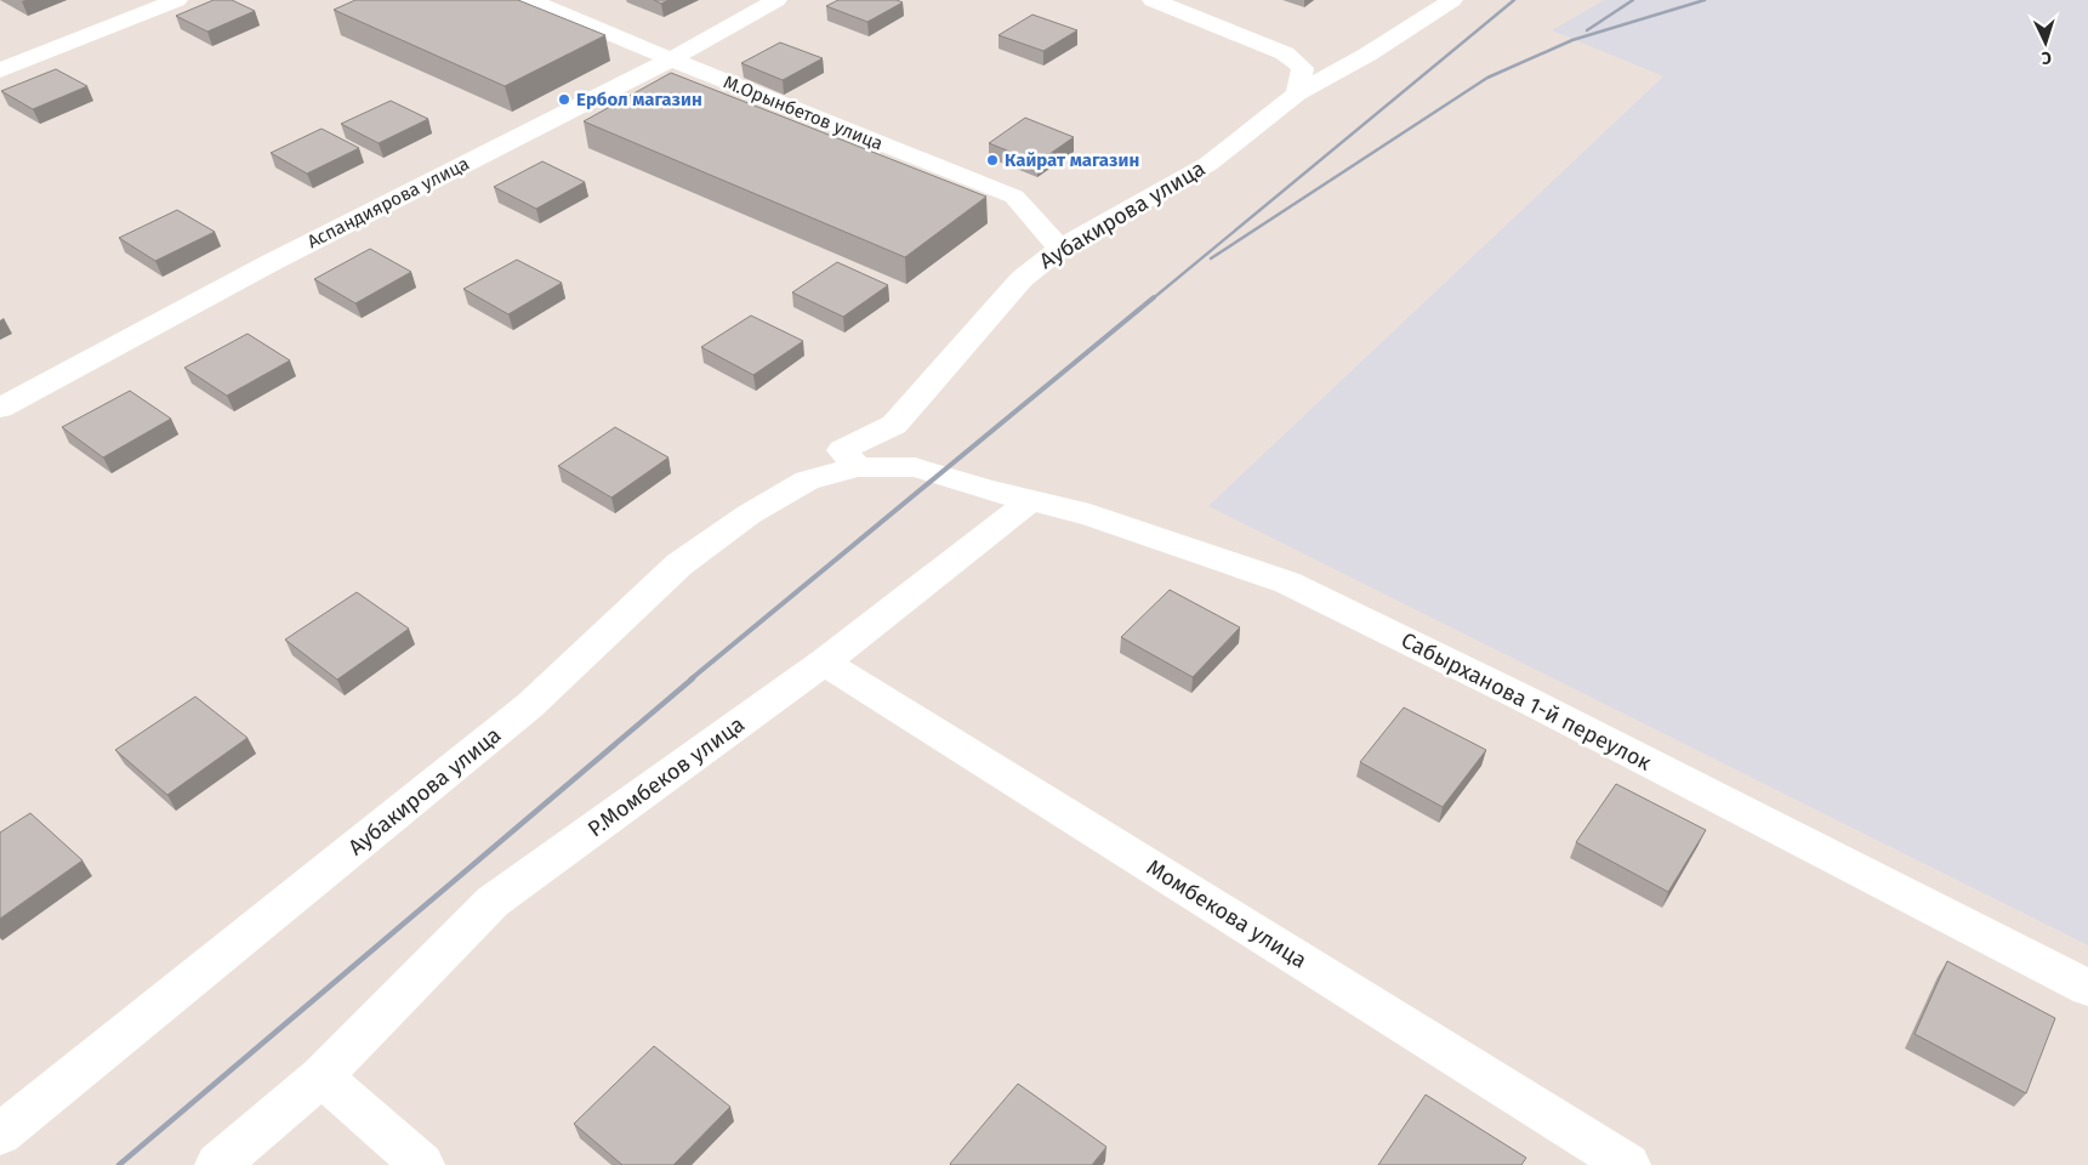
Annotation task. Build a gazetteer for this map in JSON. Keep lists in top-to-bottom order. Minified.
{"streets":{"street":["М.Орынбетов улица","Аспандиярова улица","Аубакирова улица","Сабырханова 1-й переулок","Р.Момбеков улица","Момбекова улица"]},"crossings":[["М.Орынбетов улица","Аспандиярова улица"],["М.Орынбетов улица","Аубакирова улица"],["Аубакирова улица","Сабырханова 1-й переулок"],["Сабырханова 1-й переулок","Р.Момбеков улица"],["Р.Момбеков улица","Момбекова улица"]],"places":["Ербол магазин","Кайрат магазин"],"north":"bottom"}
